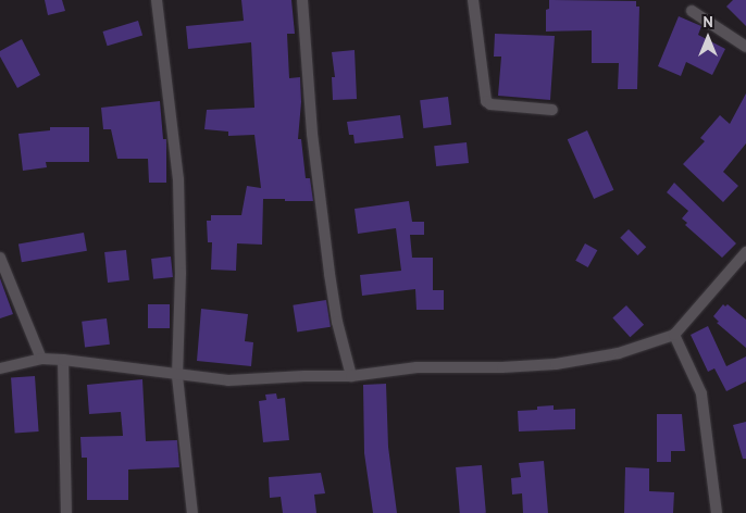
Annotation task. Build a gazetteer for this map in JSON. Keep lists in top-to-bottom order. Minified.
{"north":"top"}
